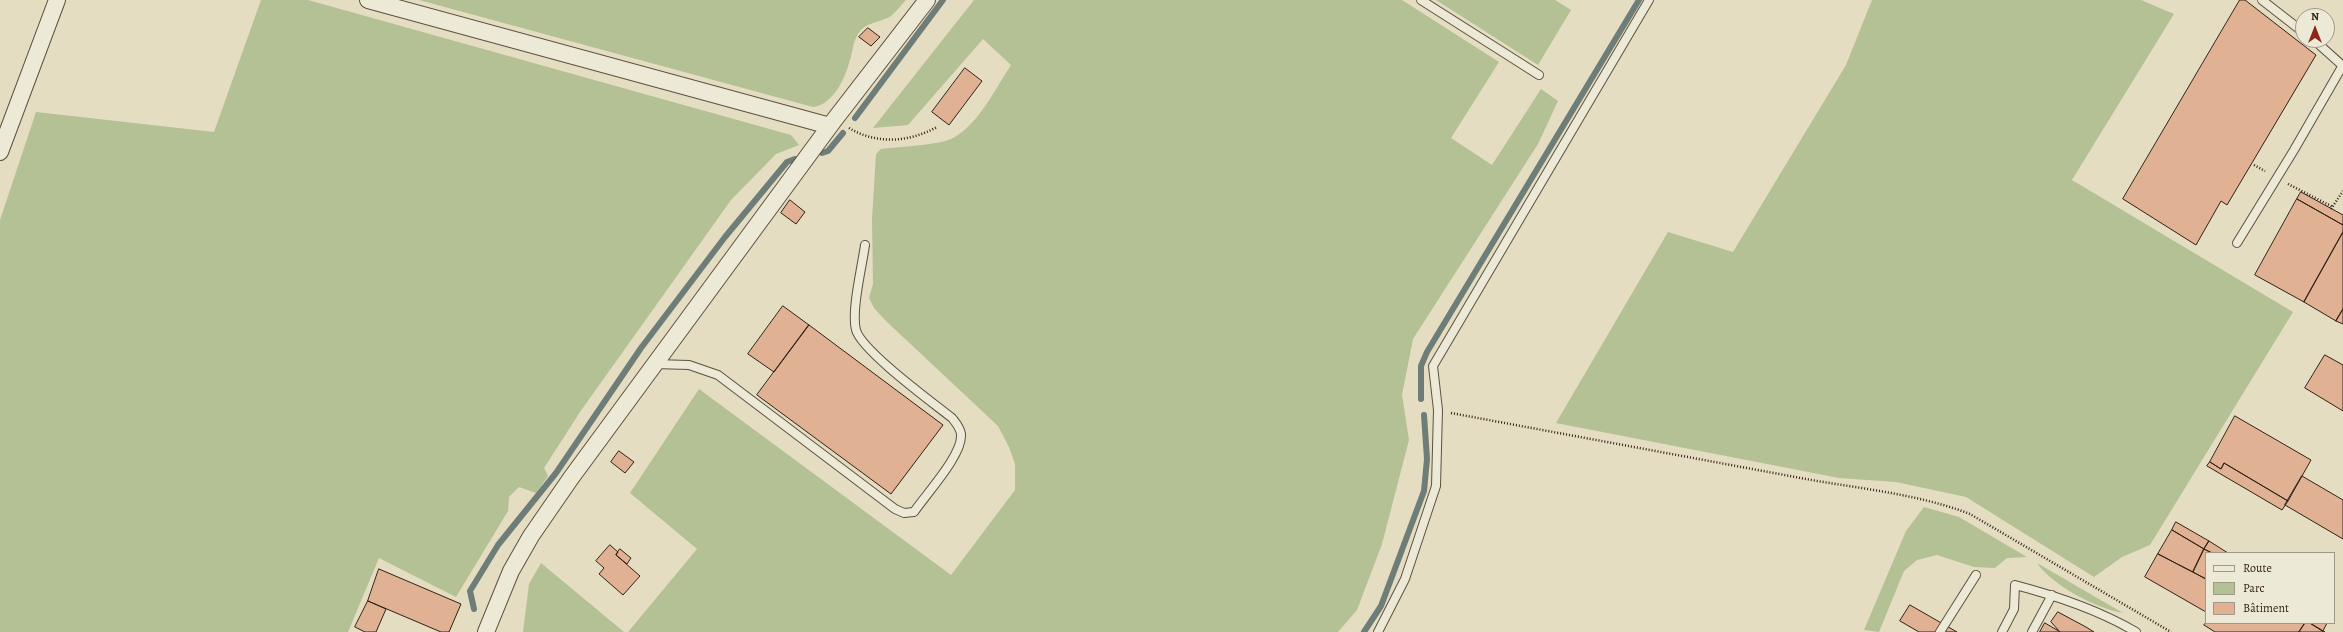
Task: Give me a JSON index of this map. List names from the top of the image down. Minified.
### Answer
{"legend":["Route","Parc","Bâtiment"],"north":"top"}
